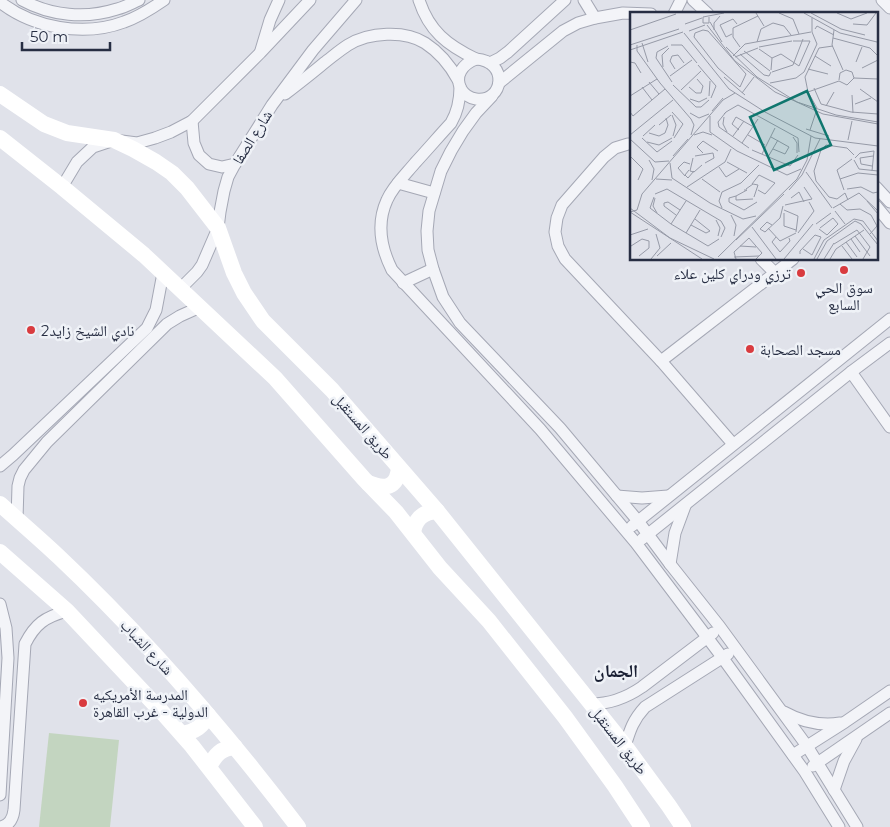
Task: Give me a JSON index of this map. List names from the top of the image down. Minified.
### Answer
{"streets":{"main road":["طريق المستقبل","شارع الشباب"],"street":["شارع الصفا"]},"crossings":[["شارع الصفا","طريق المستقبل"]],"districts":["الجمان"],"places":["سوق الحي السابع","ترزي ودراي كلين علاء","نادي الشيخ زايد2","مسجد الصحابة","المدرسة الأمريكيه الدولية - غرب القاهرة"],"scale_bar":"50 m"}
